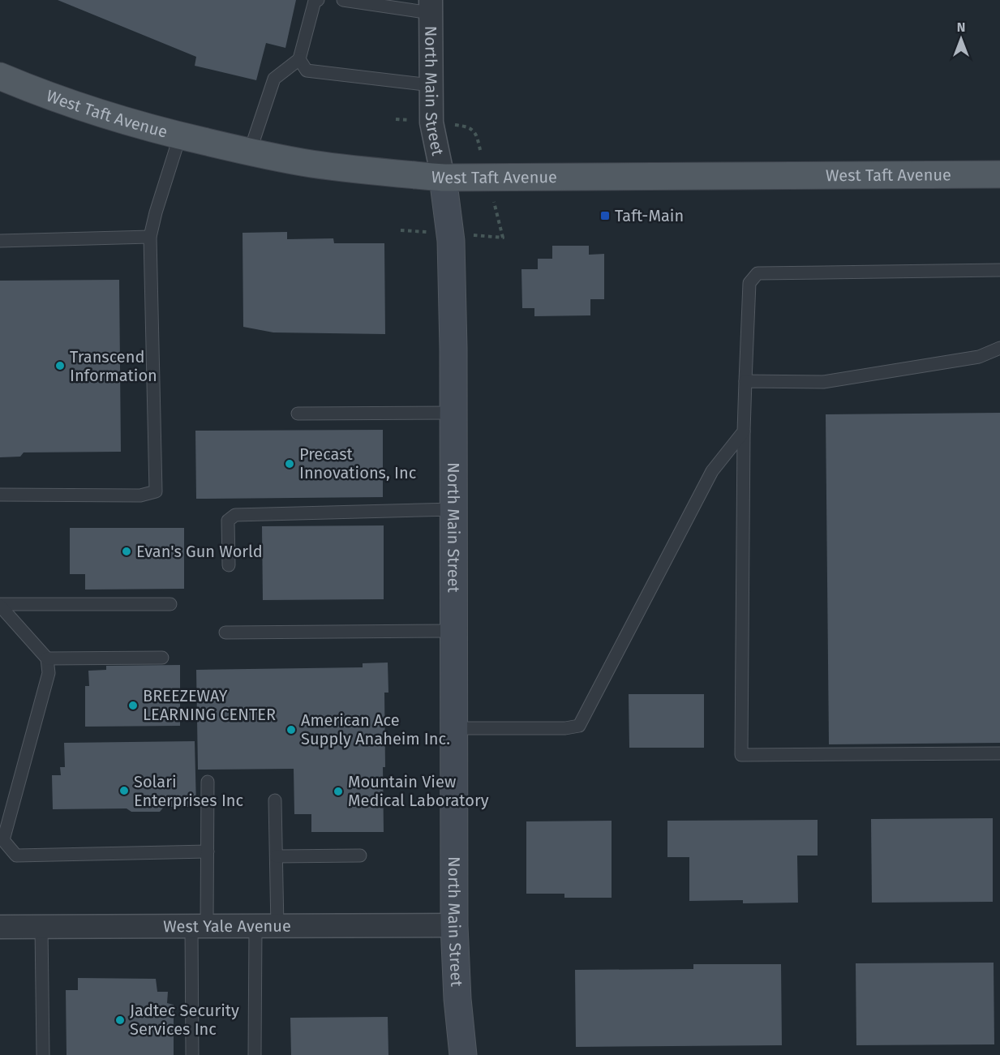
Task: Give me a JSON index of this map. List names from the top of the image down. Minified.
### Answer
{"streets":{"main road":["North Main Street","West Taft Avenue"],"street":["West Yale Avenue"]},"crossings":[["North Main Street","West Taft Avenue"],["North Main Street","West Yale Avenue"]],"places":{"transit":["Taft-Main"],"other":["Transcend Information","Precast Innovations, Inc","Evan's Gun World","BREEZEWAY LEARNING CENTER","American Ace Supply Anaheim Inc.","Solari Enterprises Inc","Mountain View Medical Laboratory","Jadtec Security Services Inc"]},"north":"top"}
